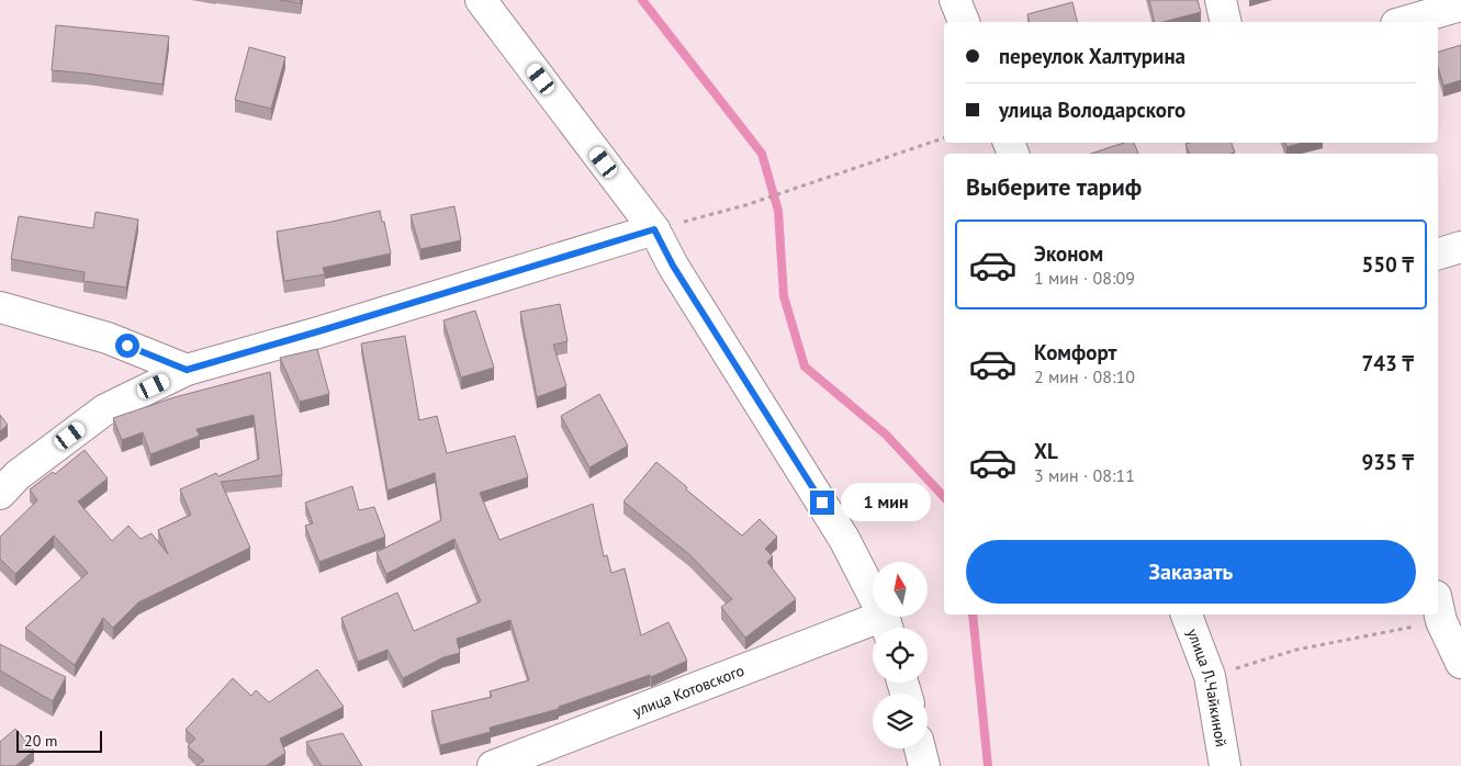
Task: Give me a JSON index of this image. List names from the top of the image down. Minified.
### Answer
{"streets":{"street":["улица Л.Чайкиной","улица Котовского"]},"scale_bar":"20 m","north":"top","page":{"banner":["переулок Халтурина","улица Володарского"],"heading":"Выберите тариф","list":[{"name":"Эконом","note":"1 мин · 08:09","value":"550 ₸"},{"name":"Комфорт","note":"2 мин · 08:10","value":"743 ₸"},{"name":"XL","note":"3 мин · 08:11","value":"935 ₸"}],"bubble":"1 мин","buttons":"Заказать","scale":"20 m"}}
